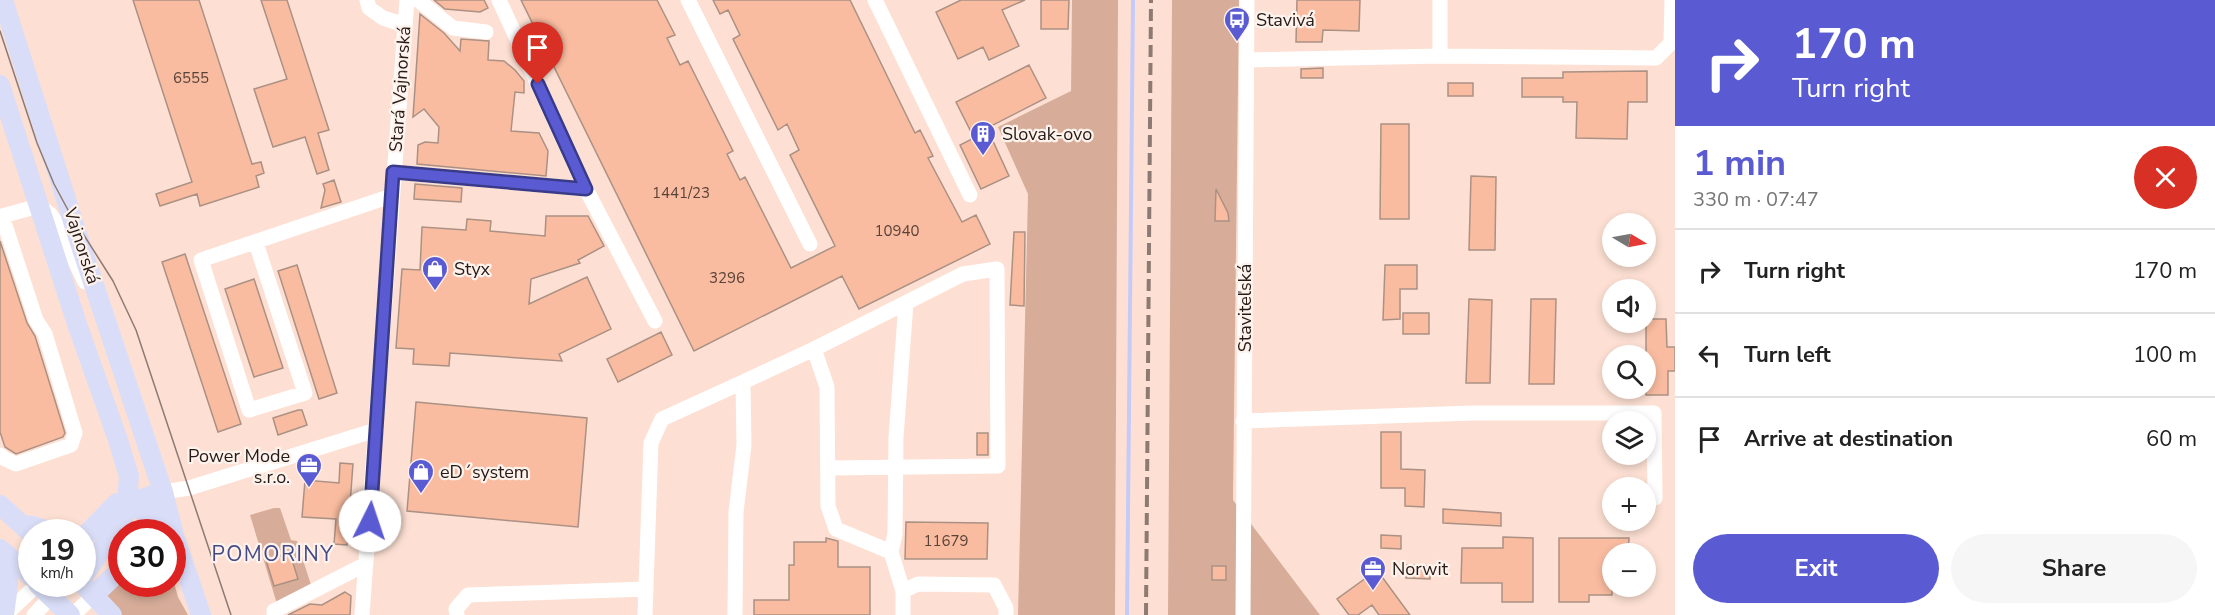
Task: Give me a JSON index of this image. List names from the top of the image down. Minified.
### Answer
{"streets":{"main road":["Vajnorská"],"street":["Stará Vajnorská","Staviteľská"]},"districts":["POMORINY"],"places":{"bus stop":["Stavivá"],"building":["Slovak-ovo"],"shop":["Styx","eD´system"],"office":["Power Mode s.r.o.","Norwit"]},"house_numbers":["6555","1441/23","10940","3296","11679"],"north":"right","page":{"turn":["170 m","Turn right"],"heading":["1 min","330 m · 07:47"],"map_buttons":["+","−"],"list":[{"name":"Turn right","value":"170 m"},{"name":"Turn left","value":"100 m"},{"name":"Arrive at destination","value":"60 m"}],"speed":"19 km/h","limit":"30","buttons":["Exit","Share"]}}
